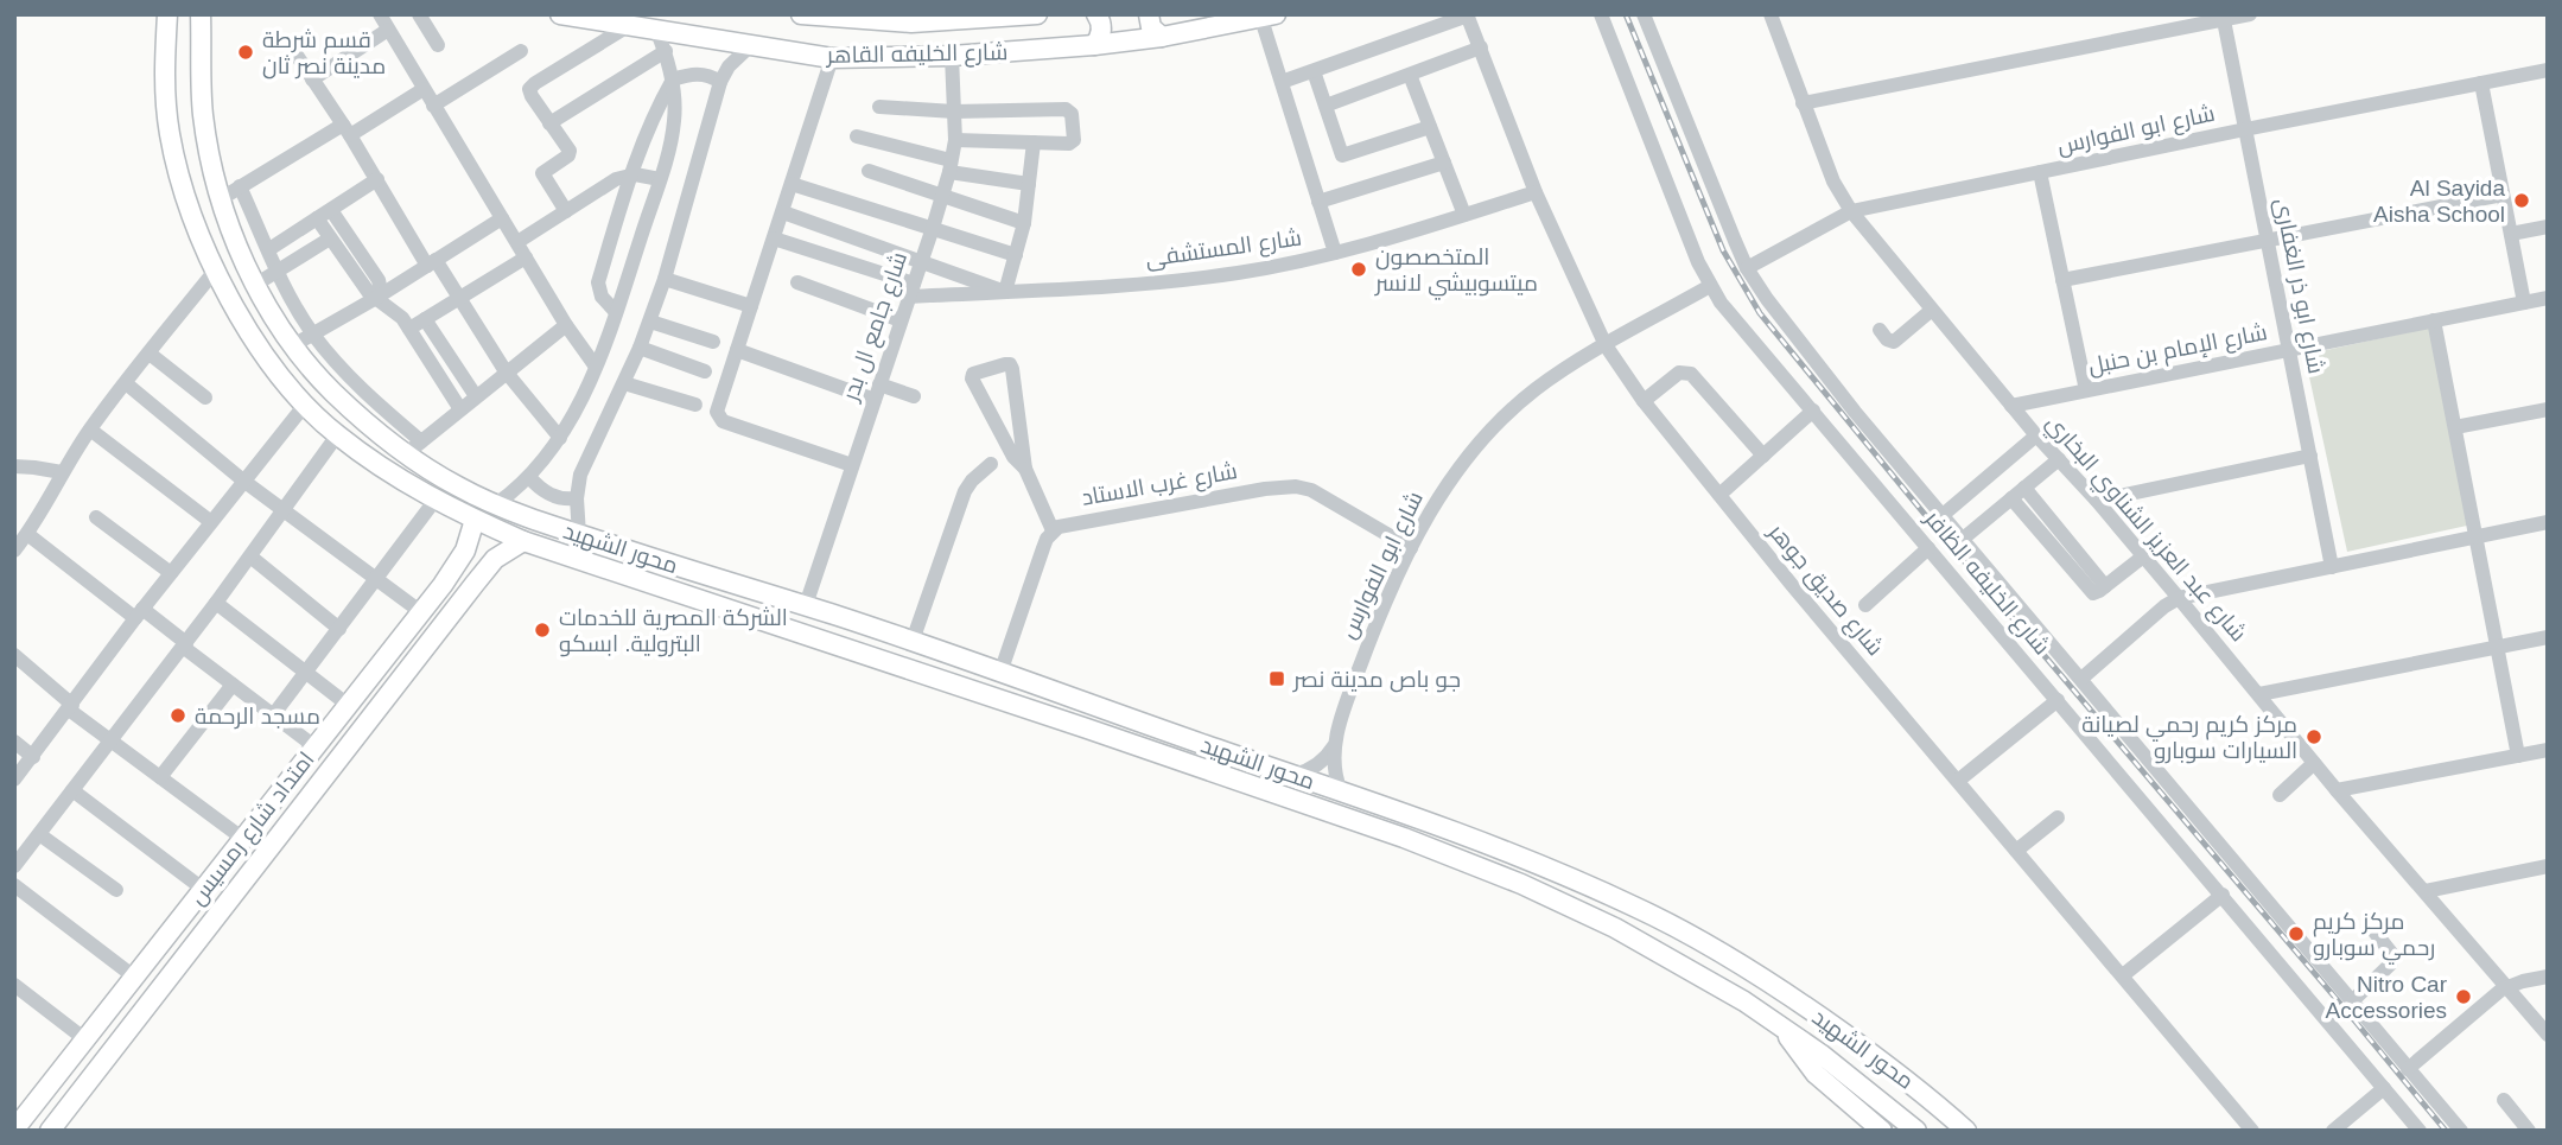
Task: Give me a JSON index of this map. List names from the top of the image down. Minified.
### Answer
{"streets":{"main road":["شارع الخليفه القاهر","محور الشهيد","امتداد شارع رمسيس"],"street":["شارع ابو الفوارس","شارع المستشفى","شارع ابو ذر الغفارى","شارع جامع ال بدر","شارع الإمام بن حنبل","شارع غرب الاستاد","شارع عبد العزيز الشناوي البخاري","شارع الخليفه الظافر","شارع صديق جوهر"]},"crossings":[["شارع الخليفه القاهر","شارع جامع ال بدر"],["شارع ابو الفوارس","شارع ابو ذر الغفارى"],["شارع ابو الفوارس","شارع غرب الاستاد"],["شارع ابو الفوارس","شارع عبد العزيز الشناوي البخاري"],["شارع ابو الفوارس","محور الشهيد"],["شارع ابو الفوارس","شارع الخليفه الظافر"],["شارع ابو الفوارس","شارع صديق جوهر"],["شارع المستشفى","شارع جامع ال بدر"],["شارع المستشفى","شارع صديق جوهر"],["شارع ابو ذر الغفارى","شارع الإمام بن حنبل"],["شارع جامع ال بدر","محور الشهيد"],["شارع الإمام بن حنبل","شارع عبد العزيز الشناوي البخاري"],["محور الشهيد","امتداد شارع رمسيس"]],"places":{"other":["قسم شرطة مدينة نصر ثان","Al Sayida Aisha School","المتخصصون ميتسوبيشي لانسر","الشركة المصرية للخدمات البترولية. ابسكو","مسجد الرحمة","مركز كريم رحمي لصيانة السيارات سوبارو","مركز كريم رحمي سوبارو","Nitro Car Accessories"],"transit":["جو باص مدينة نصر"]}}
